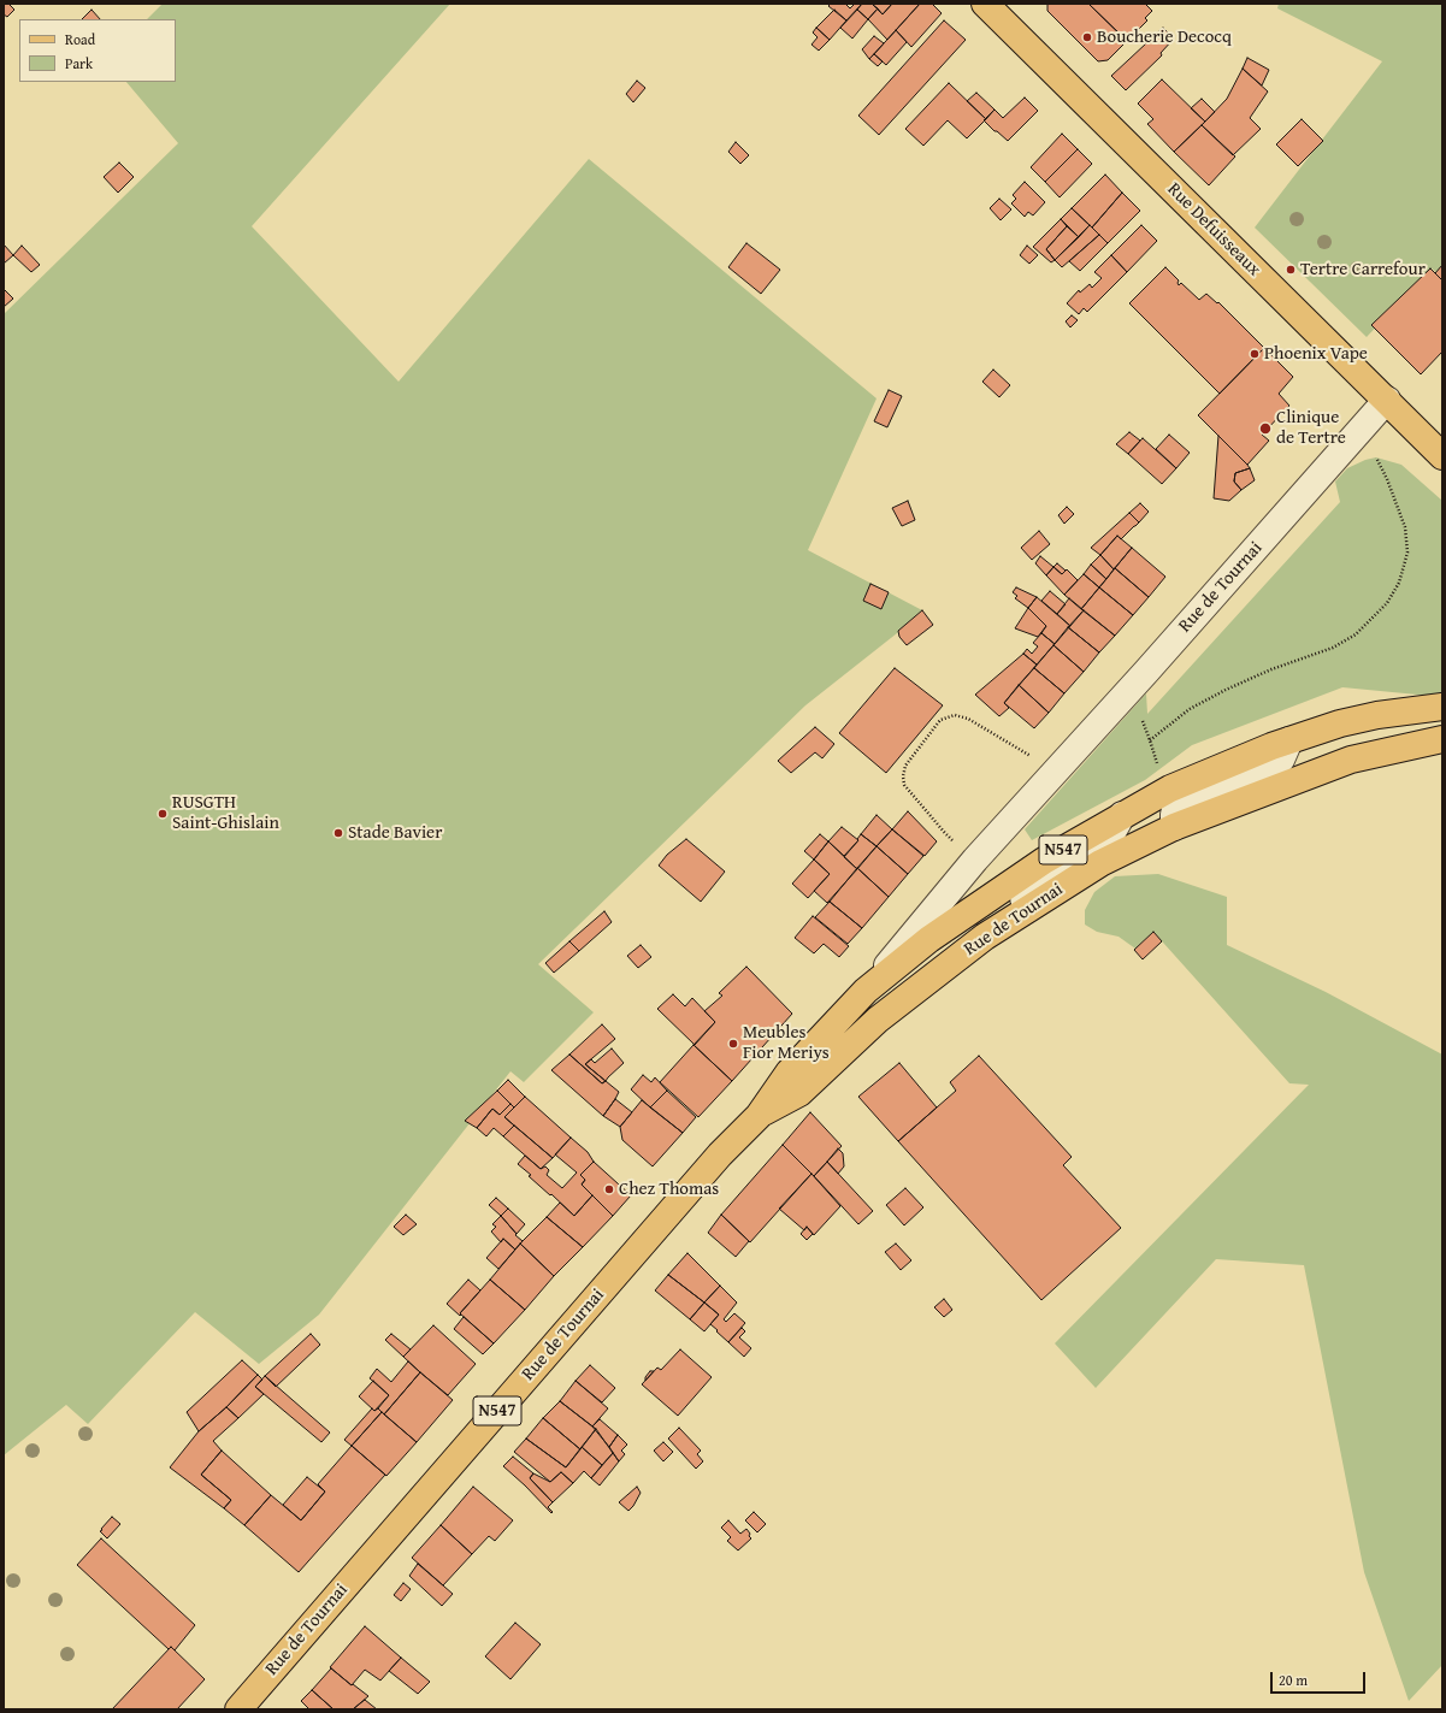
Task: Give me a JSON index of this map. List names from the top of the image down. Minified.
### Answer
{"streets":{"main road":["Rue Defuisseaux","Rue de Tournai","N547"]},"crossings":[["Rue Defuisseaux","Rue de Tournai"]],"places":["Boucherie Decocq","Tertre Carrefour","Phoenix Vape","Clinique de Tertre","RUSGTH Saint-Ghislain","Stade Bavier","Meubles Fior Meriys","Chez Thomas"],"legend":["Road","Park"],"scale_bar":"20 m"}
